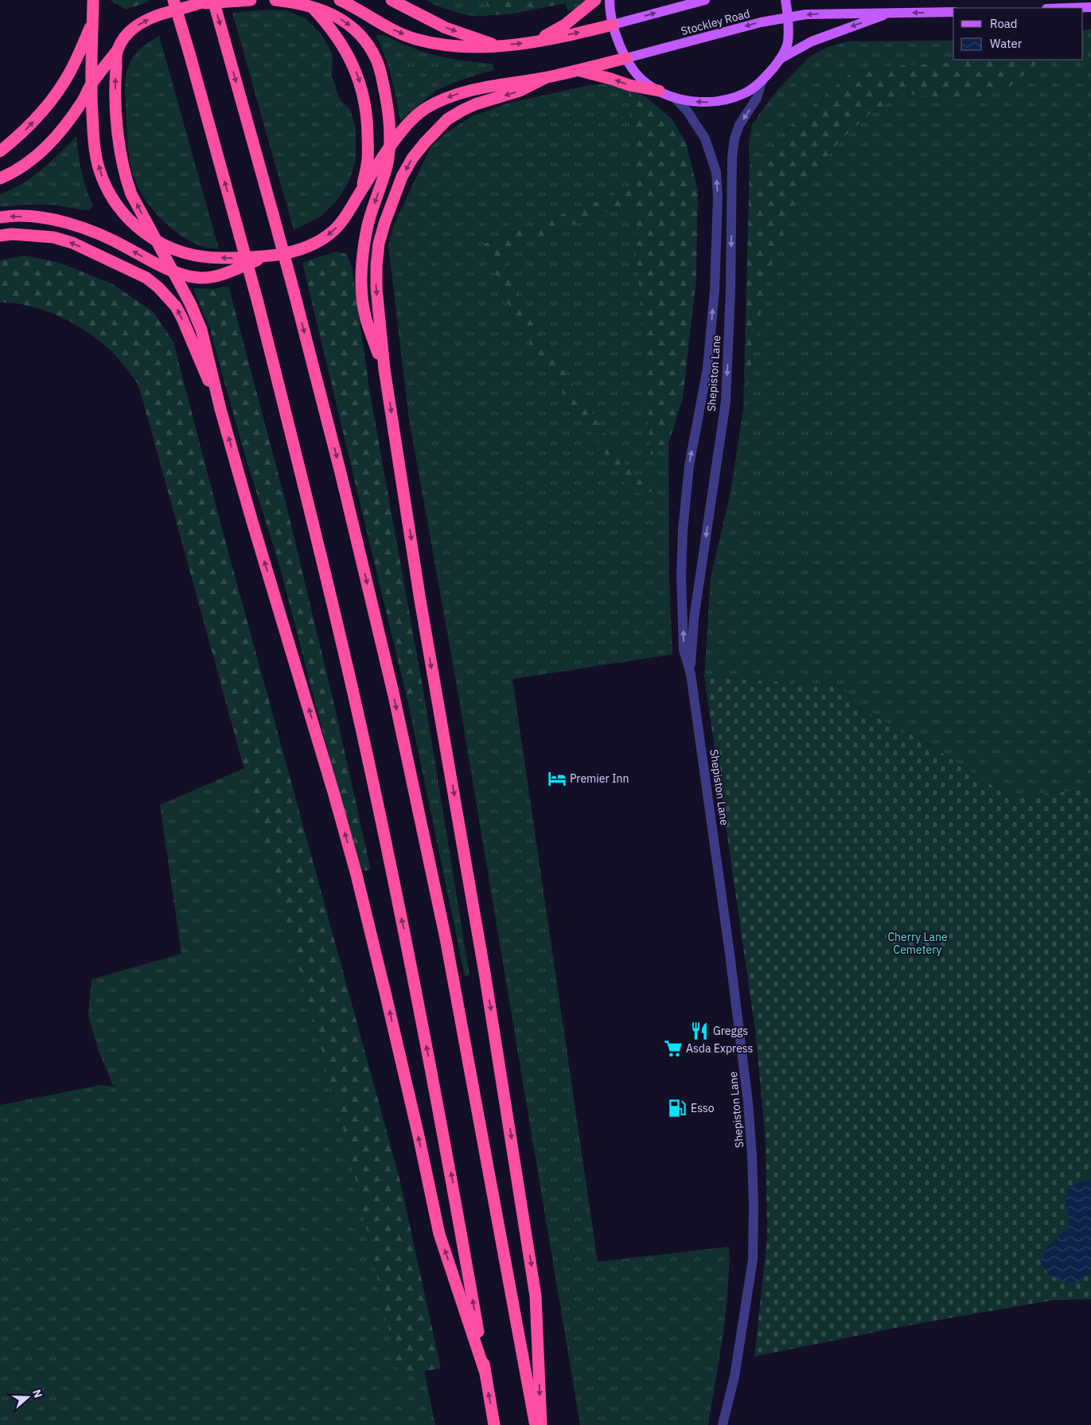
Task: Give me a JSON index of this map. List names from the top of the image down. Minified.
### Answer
{"streets":{"main road":["Stockley Road"],"street":["Shepiston Lane"]},"parks":["Cherry Lane Cemetery"],"places":{"hotel":["Premier Inn"],"restaurant":["Greggs"],"supermarket":["Asda Express"],"fuel station":["Esso"]},"legend":["Road","Water"],"north":"right"}
